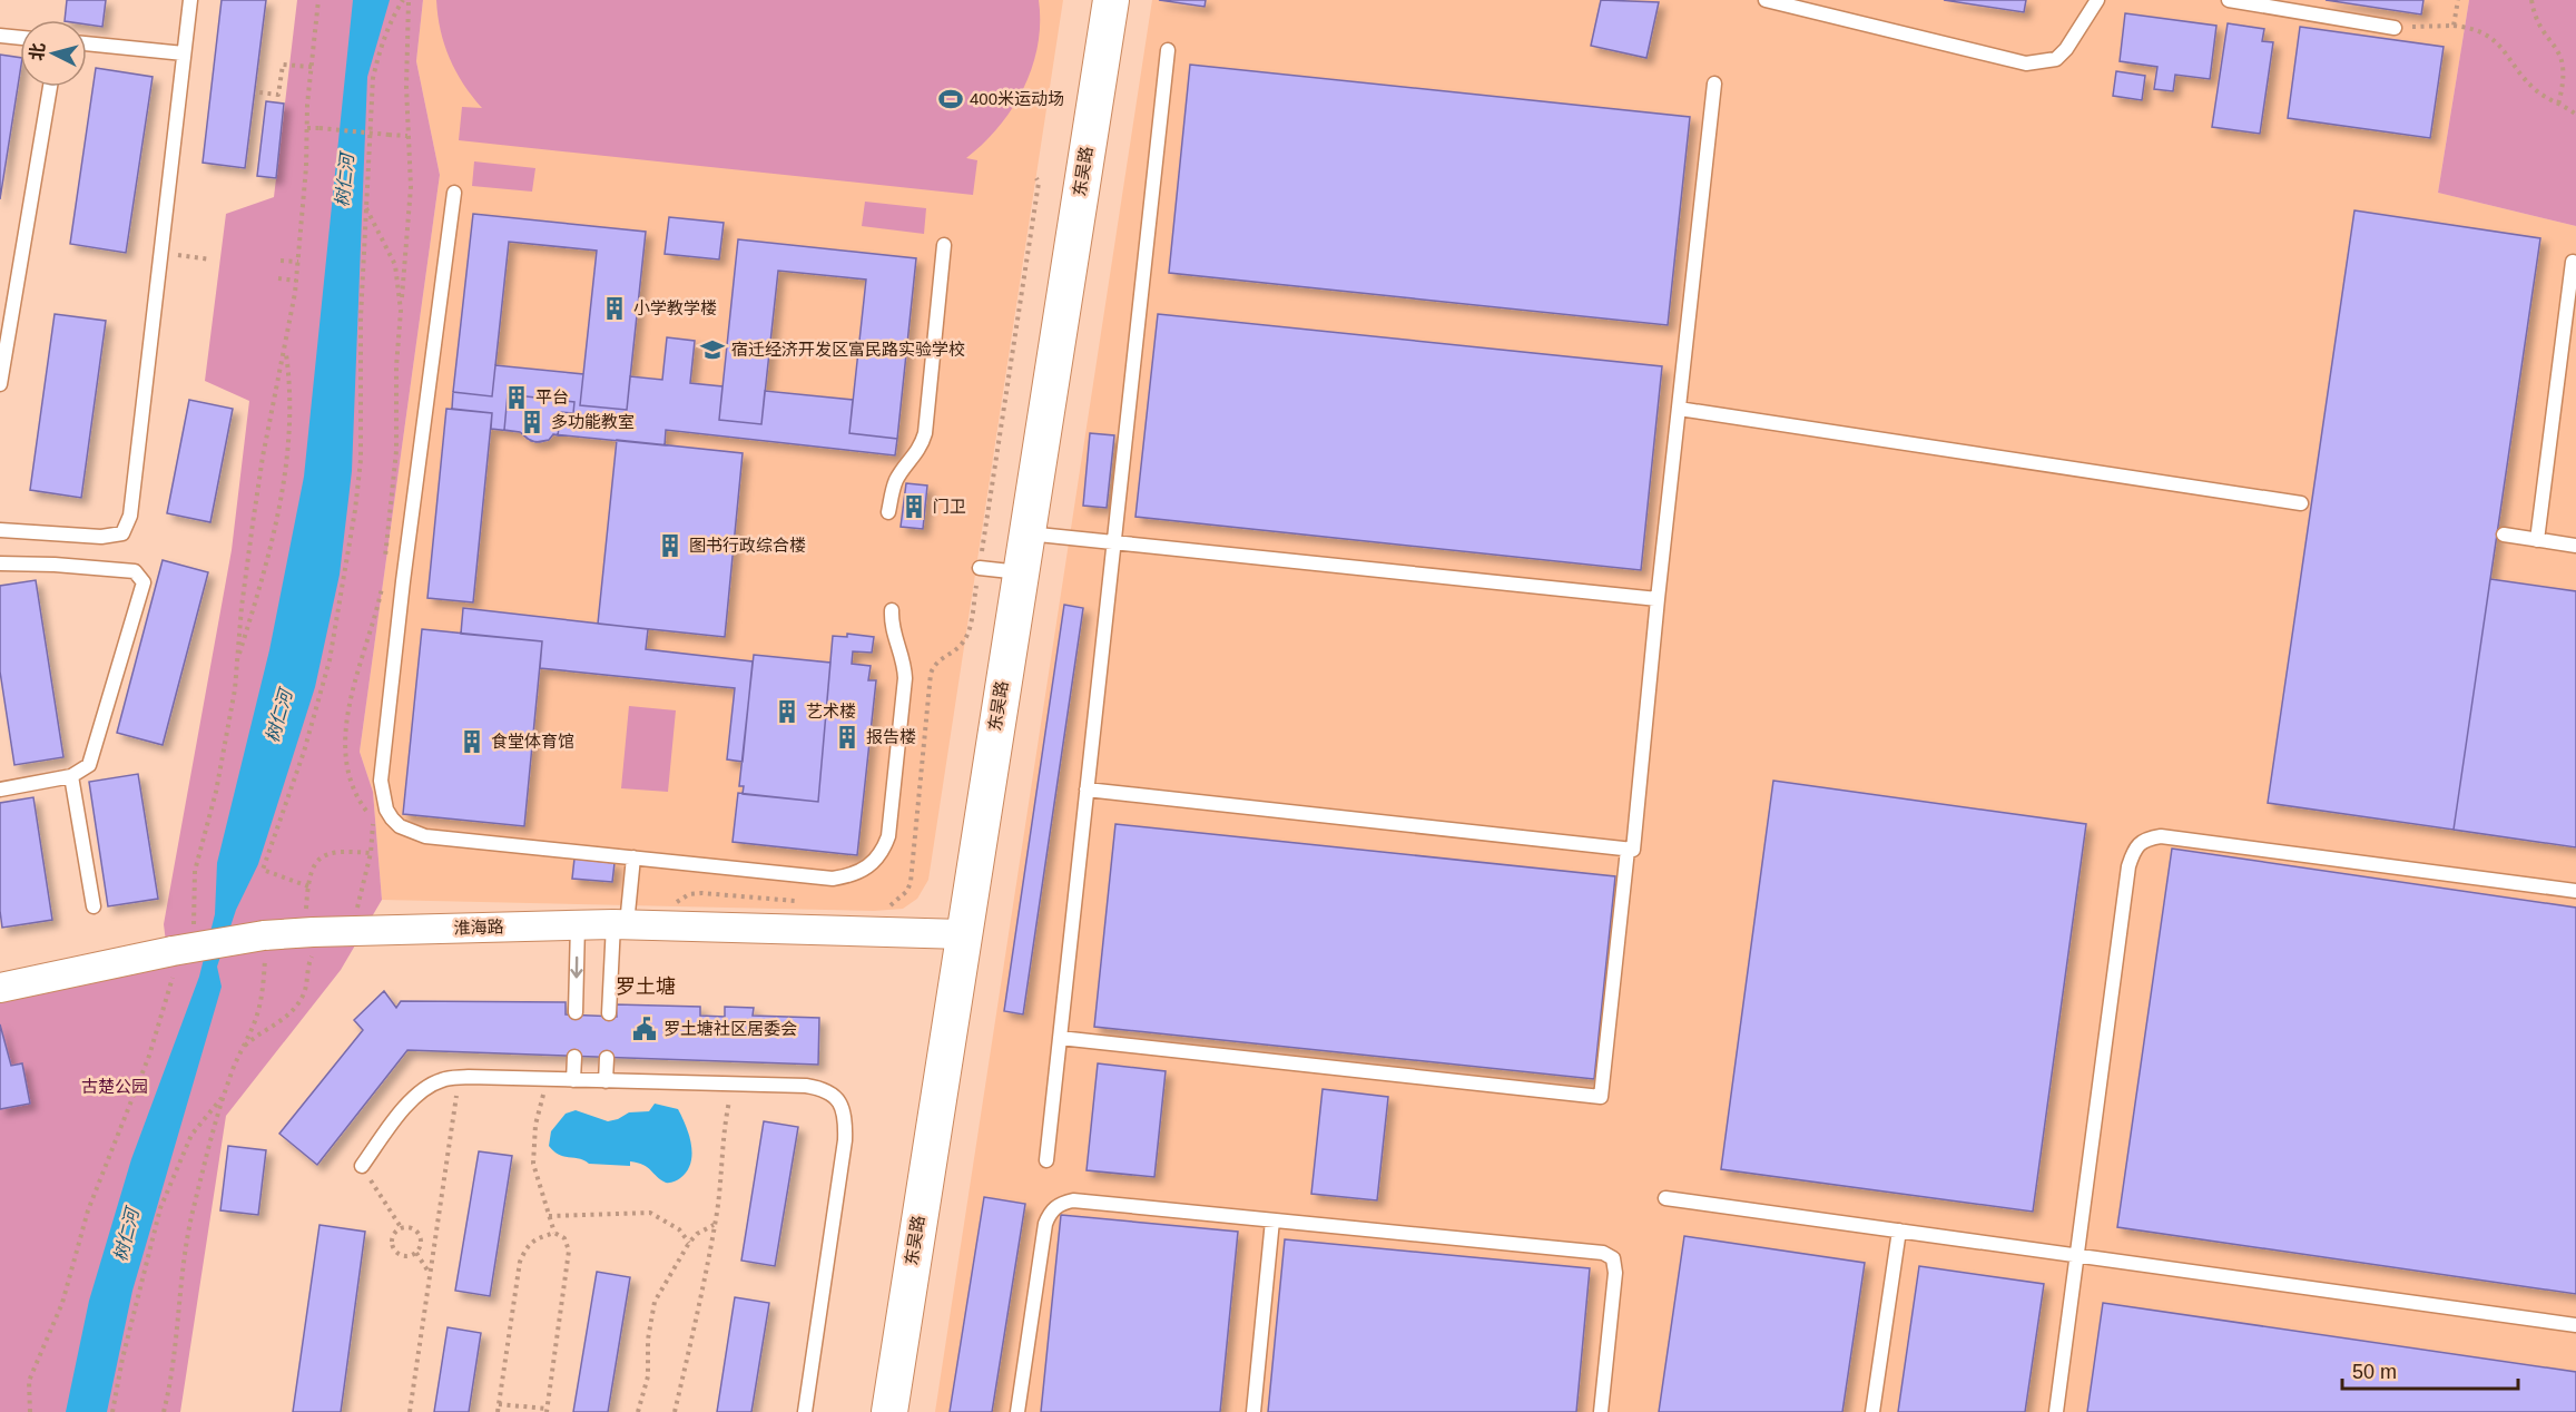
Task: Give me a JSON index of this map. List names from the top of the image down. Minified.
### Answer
{"streets":{"street":["东吴路","淮海路"]},"crossings":[["东吴路","淮海路"]],"districts":["罗土塘"],"water":["树仁河"],"parks":["古楚公园"],"places":{"sports":["400米运动场"],"building":["小学教学楼","平台","多功能教室","门卫","图书行政综合楼","艺术楼","报告楼","食堂体育馆"],"school or university":["宿迁经济开发区富民路实验学校"],"public building":["罗土塘社区居委会"]},"scale_bar":"50 m","north":"left"}
